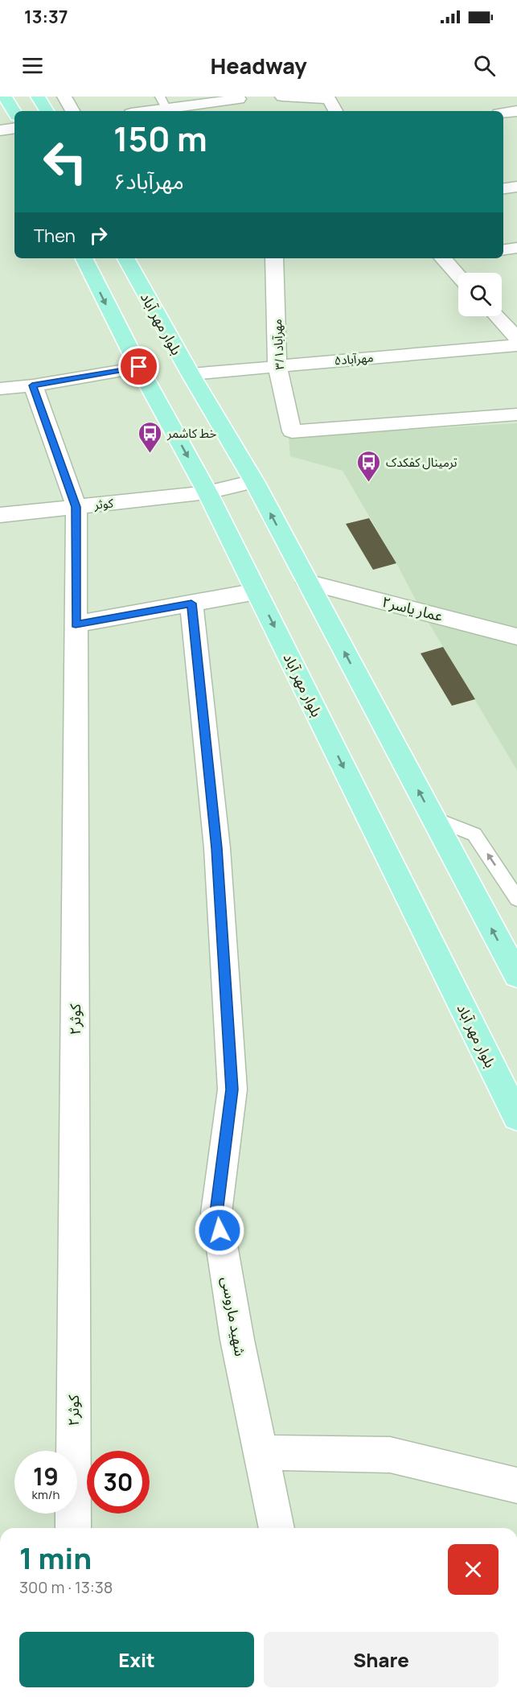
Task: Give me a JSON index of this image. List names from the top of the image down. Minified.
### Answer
{"streets":{"main road":["بلوار مهر آباد"],"street":["مهرآباد۳/۱","مهرآباد۵","کوثر","عمار یاسر۲","کوثر۲","شهید ماروسی"]},"crossings":[["بلوار مهر آباد","مهرآباد۵"],["بلوار مهر آباد","کوثر"],["بلوار مهر آباد","عمار یاسر۲"],["مهرآباد۳/۱","مهرآباد۵"],["کوثر","کوثر۲"]],"places":{"bus stop":["خط کاشمر","ترمینال کفکدک"]},"page":{"status":"13:37","header":"Headway","turn":["150 m","مهرآباد۶"],"then":"Then","speed":"19 km/h","limit":"30","heading":["1 min","300 m · 13:38"],"buttons":["Exit","Share"]}}
